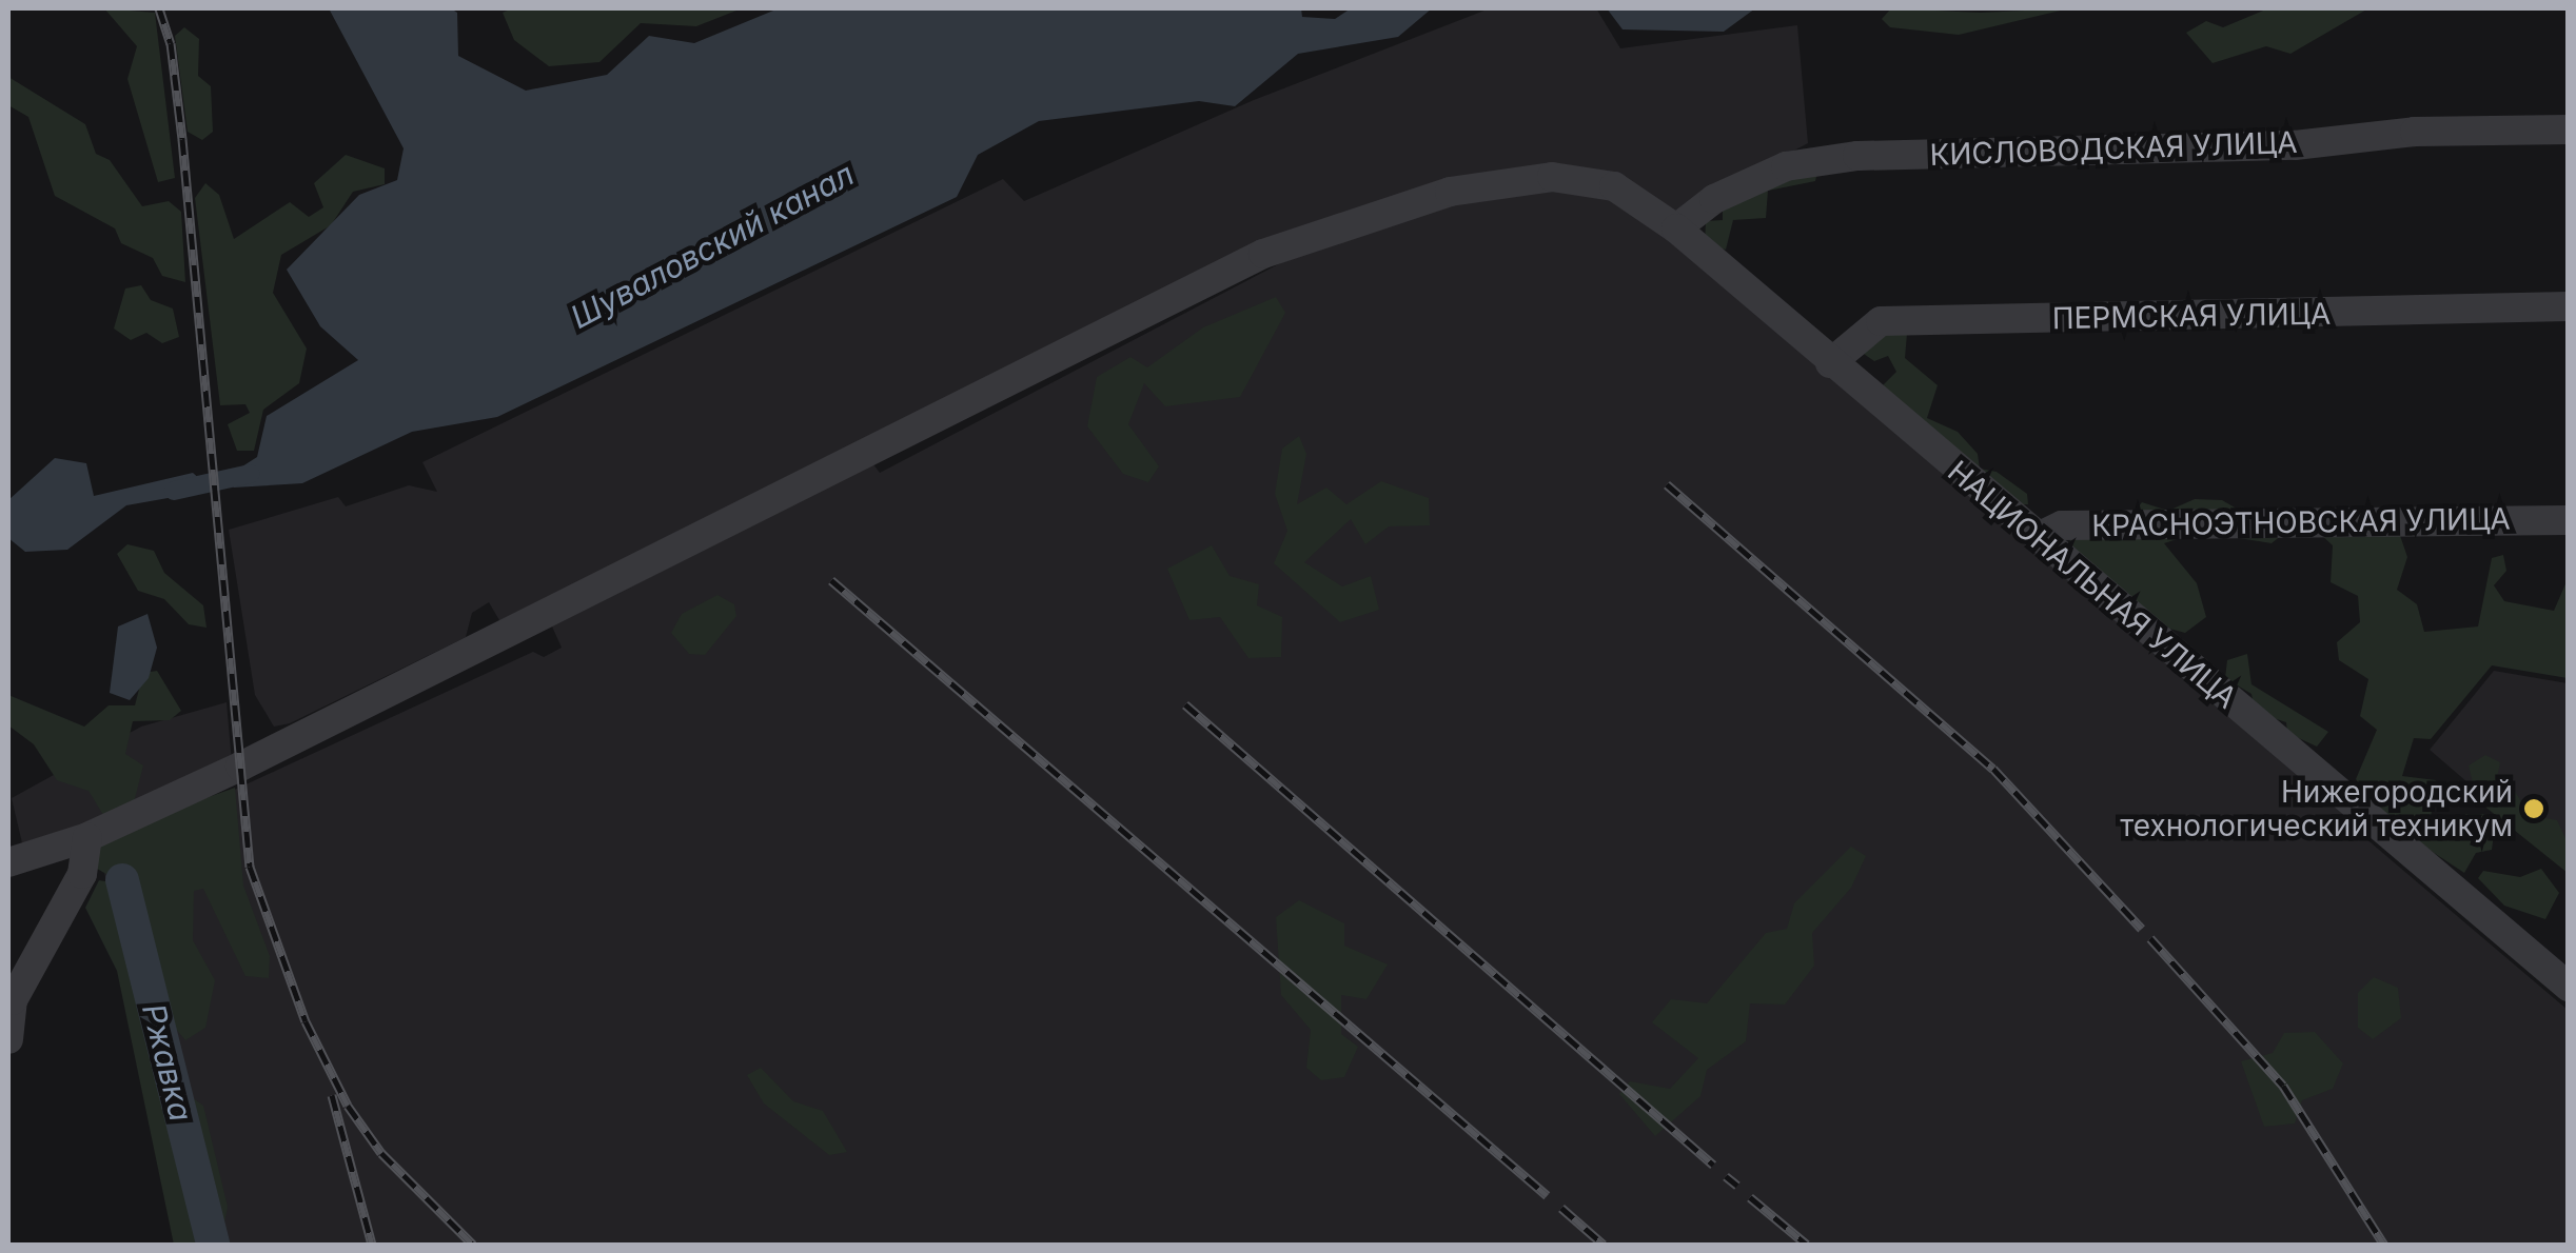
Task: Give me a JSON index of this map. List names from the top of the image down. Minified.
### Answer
{"streets":{"street":["КИСЛОВОДСКАЯ УЛИЦА","ПЕРМСКАЯ УЛИЦА","КРАСНОЭТНОВСКАЯ УЛИЦА","НАЦИОНАЛЬНАЯ УЛИЦА"]},"crossings":[["КИСЛОВОДСКАЯ УЛИЦА","НАЦИОНАЛЬНАЯ УЛИЦА"],["ПЕРМСКАЯ УЛИЦА","НАЦИОНАЛЬНАЯ УЛИЦА"],["КРАСНОЭТНОВСКАЯ УЛИЦА","НАЦИОНАЛЬНАЯ УЛИЦА"]],"water":["Шуваловский канал","Ржавка"],"places":["Нижегородский технологический техникум"]}
